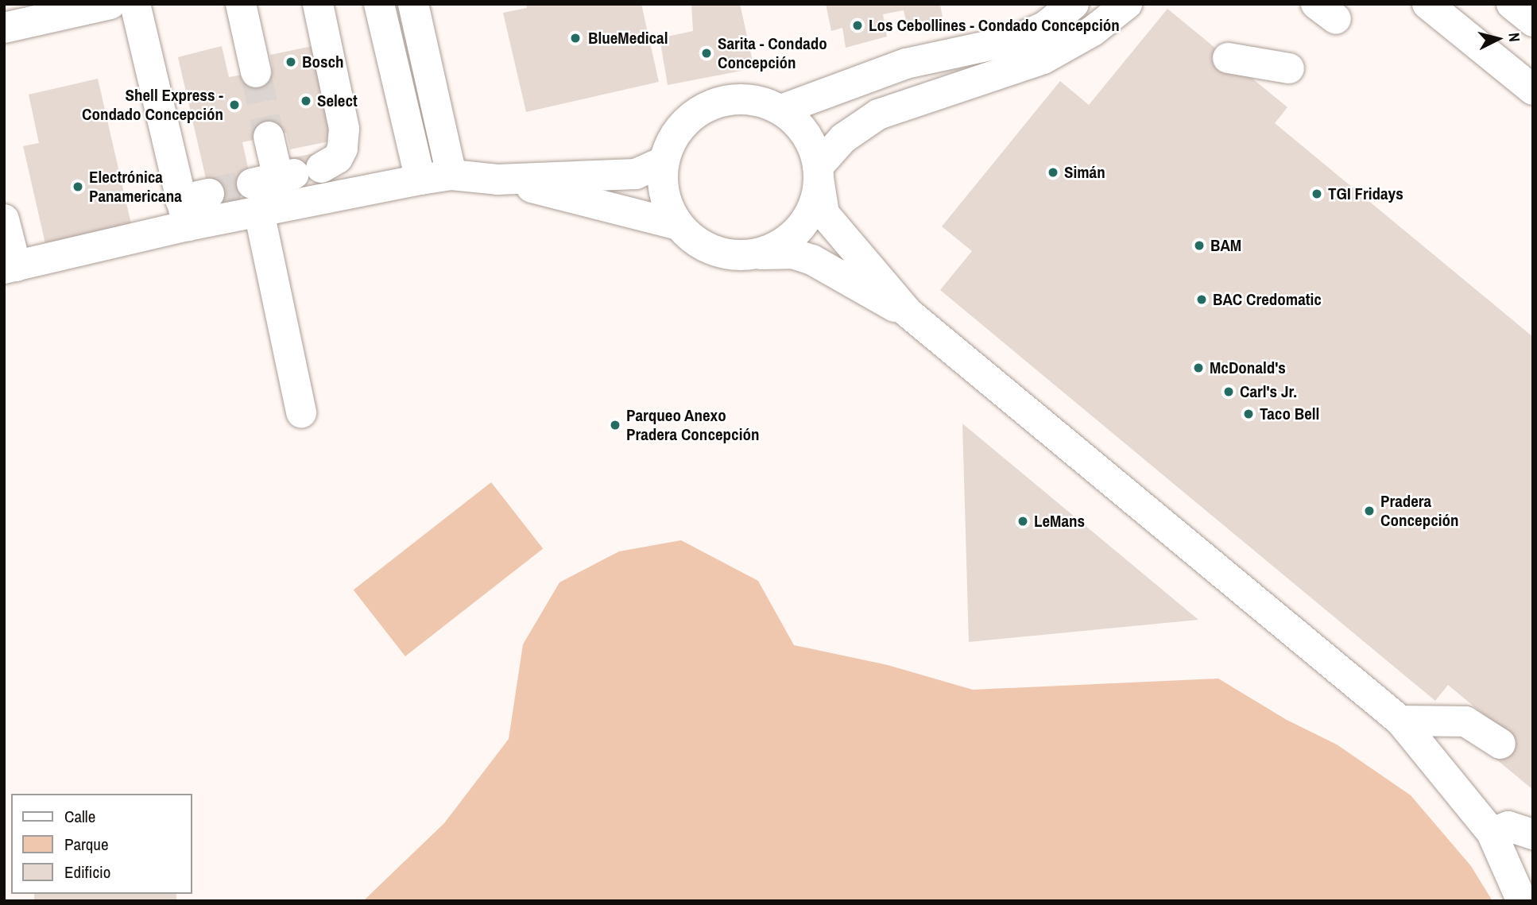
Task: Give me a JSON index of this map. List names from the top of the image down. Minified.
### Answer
{"places":["Los Cebollines - Condado Concepción","BlueMedical","Sarita - Condado Concepción","Bosch","Select","Shell Express - Condado Concepción","Simán","Electrónica Panamericana","TGI Fridays","BAM","BAC Credomatic","McDonald's","Carl's Jr.","Taco Bell","Parqueo Anexo Pradera Concepción","Pradera Concepción","LeMans"],"legend":["Calle","Parque","Edificio"],"north":"right"}
